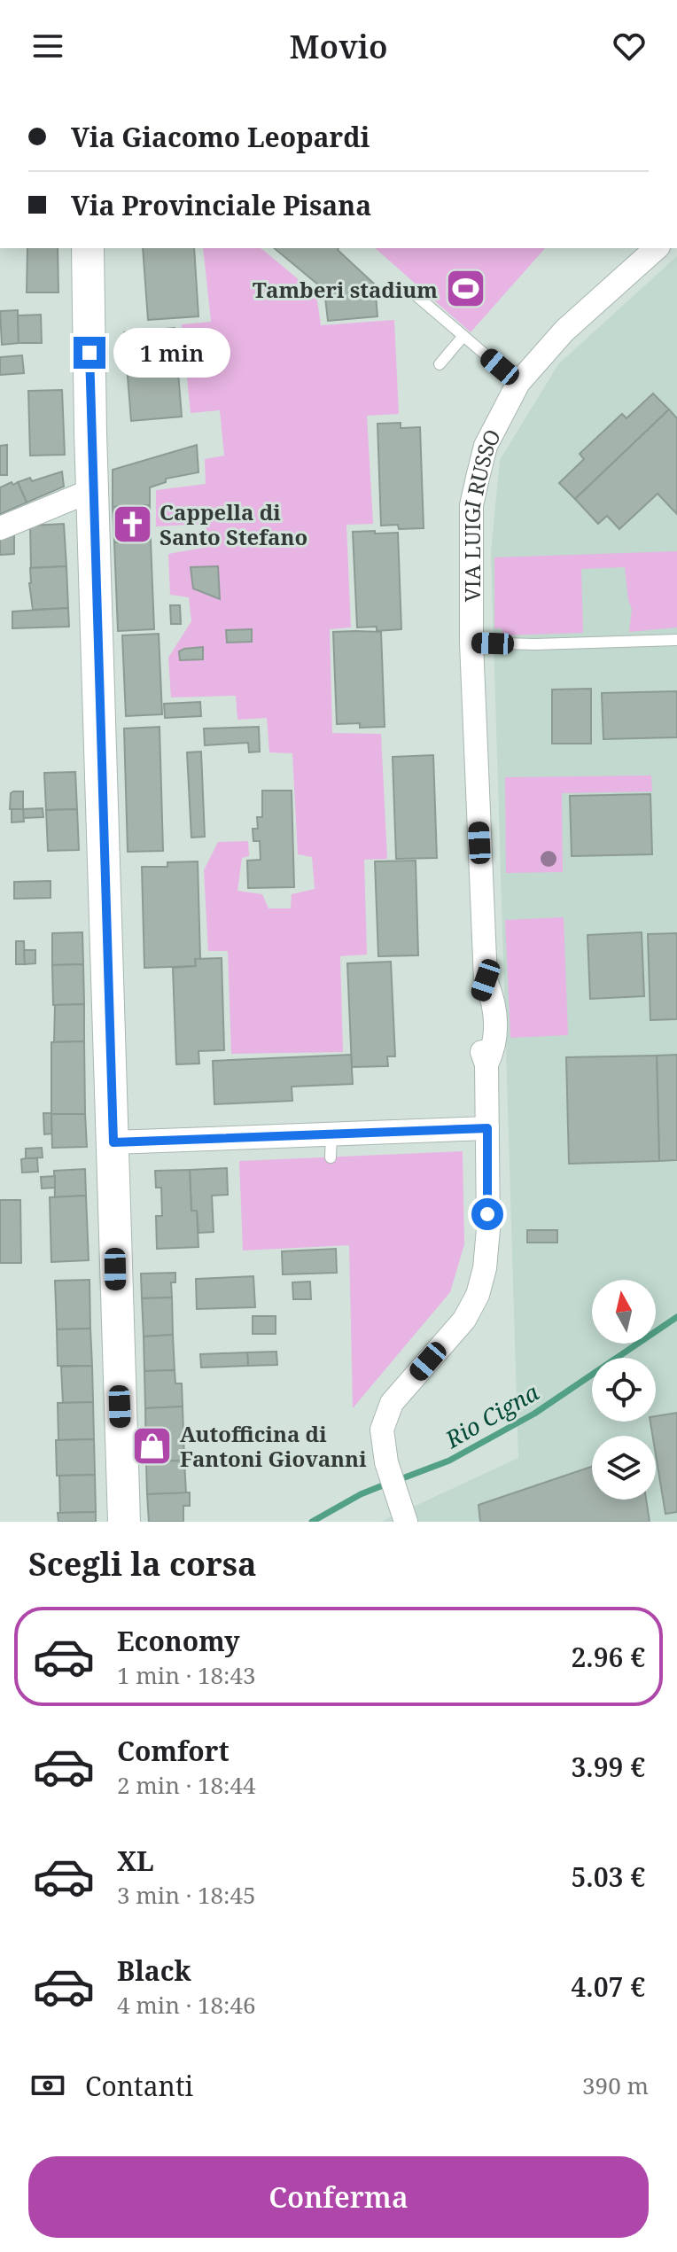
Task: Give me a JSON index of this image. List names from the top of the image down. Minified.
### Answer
{"streets":{"street":["VIA LUIGI RUSSO"]},"water":["Rio Cigna"],"places":{"sports":["Tamberi stadium"],"church":["Cappella di Santo Stefano"],"shop":["Autofficina di Fantoni Giovanni"]},"north":"top","page":{"header":"Movio","banner":["Via Giacomo Leopardi","Via Provinciale Pisana"],"bubble":"1 min","heading":"Scegli la corsa","list":[{"name":"Economy","note":"1 min · 18:43","value":"2.96 €"},{"name":"Comfort","note":"2 min · 18:44","value":"3.99 €"},{"name":"XL","note":"3 min · 18:45","value":"5.03 €"},{"name":"Black","note":"4 min · 18:46","value":"4.07 €"}],"pay":["Contanti","390 m"],"buttons":"Conferma"}}
